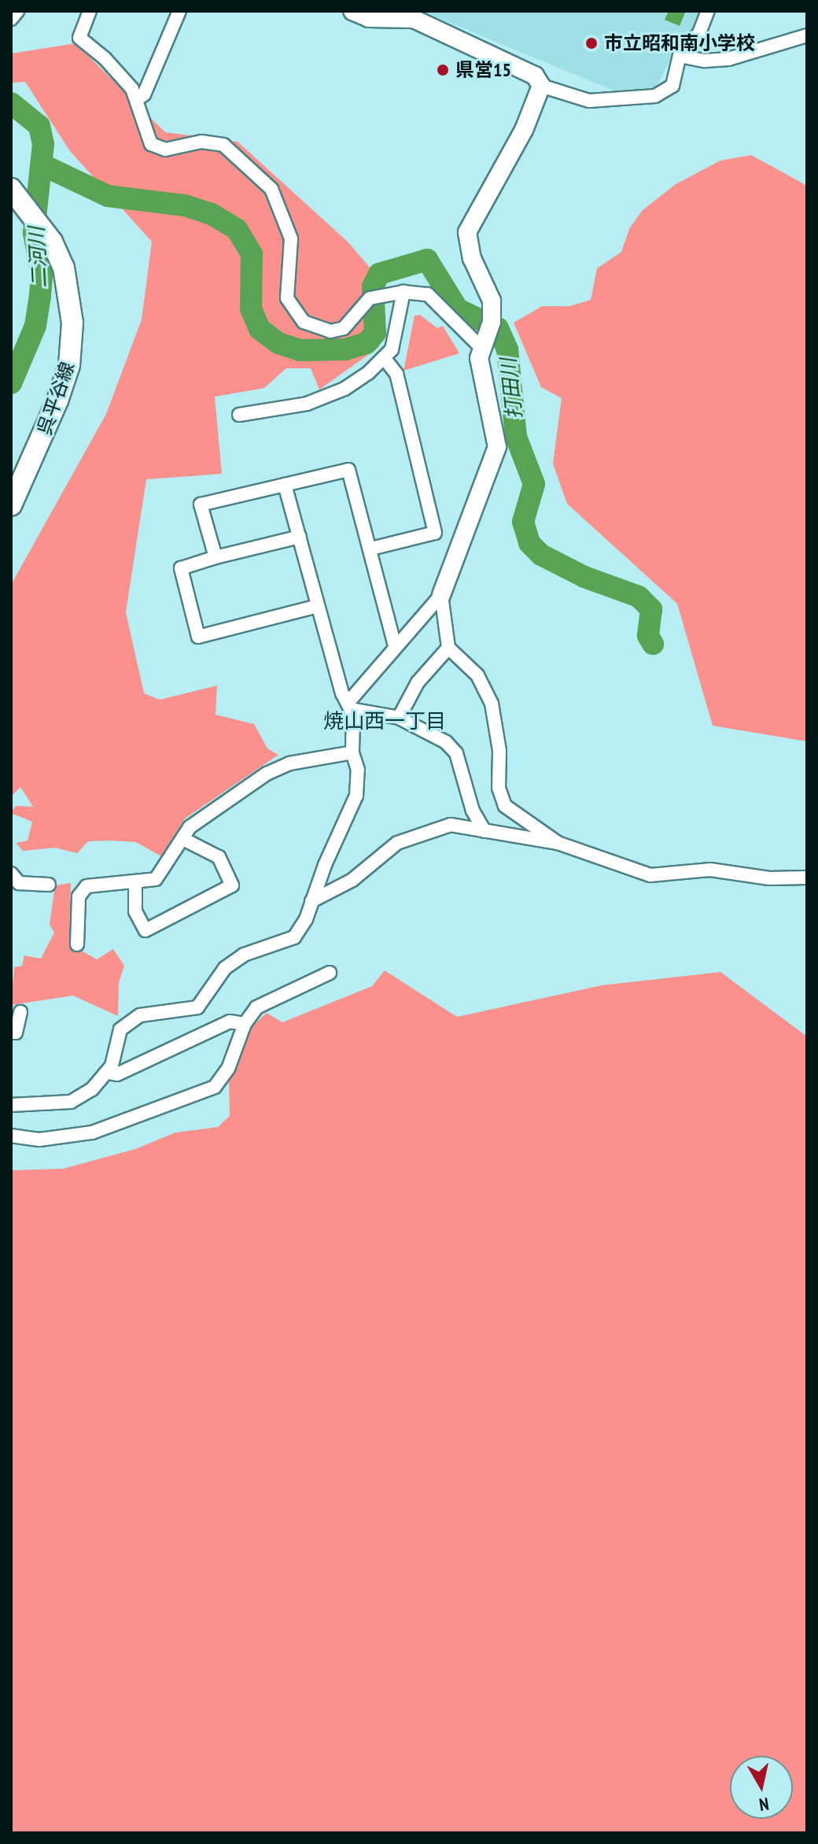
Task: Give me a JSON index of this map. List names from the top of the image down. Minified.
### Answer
{"streets":{"main road":["呉平谷線"]},"districts":["焼山西一丁目"],"water":["二河川","打田川"],"places":["市立昭和南小学校","県営15"],"north":"bottom"}
